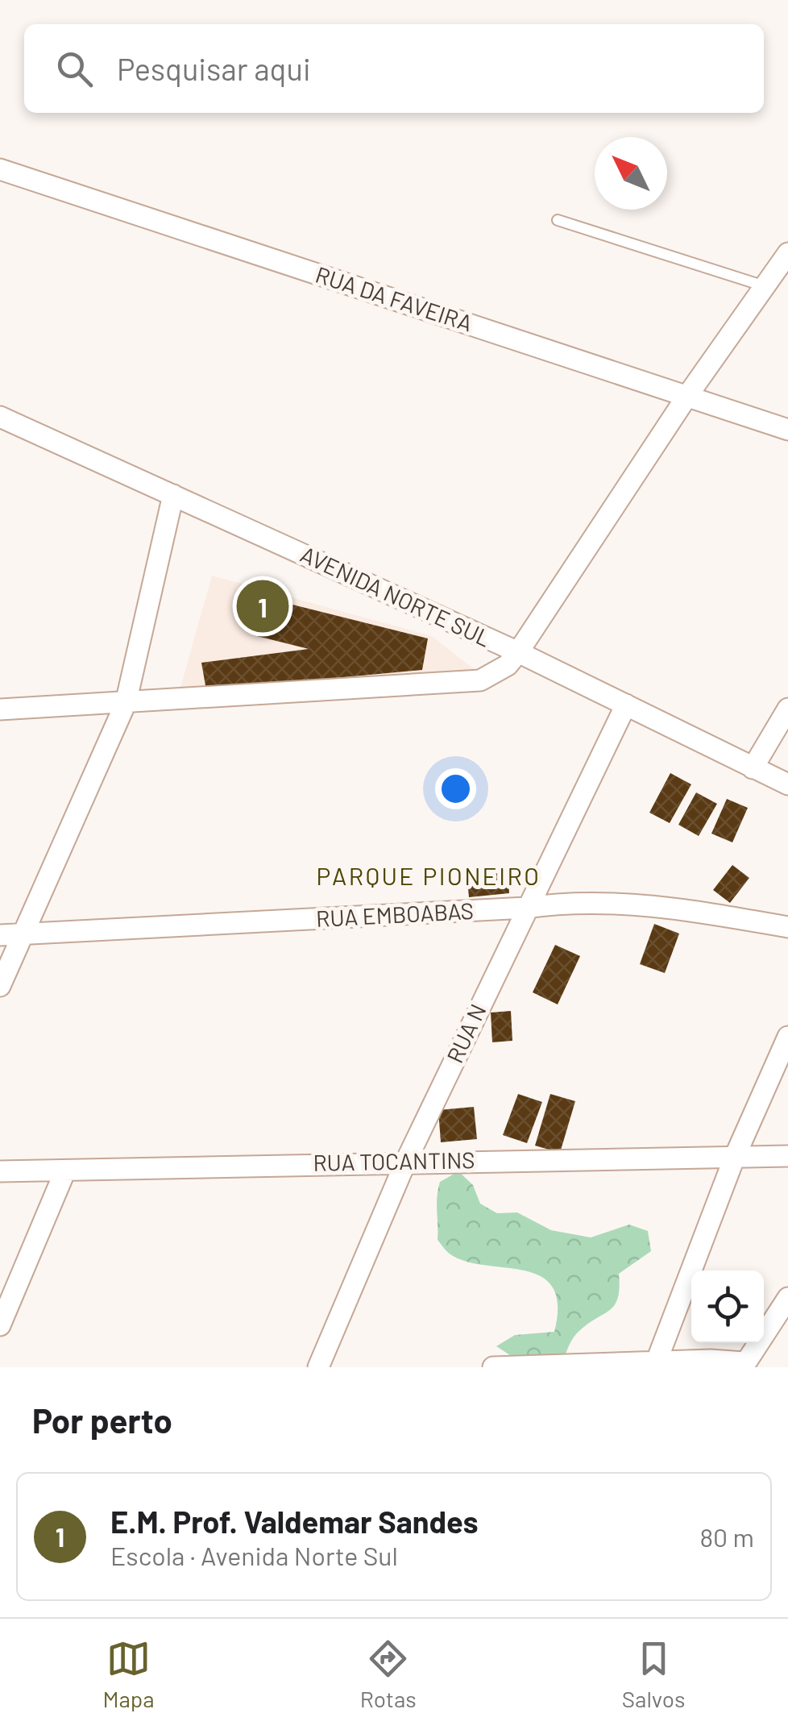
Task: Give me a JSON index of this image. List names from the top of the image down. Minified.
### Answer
{"streets":{"street":["RUA DA FAVEIRA","AVENIDA NORTE SUL","RUA EMBOABAS","RUA N","RUA TOCANTINS"]},"crossings":[["AVENIDA NORTE SUL","RUA N"],["RUA EMBOABAS","RUA N"],["RUA N","RUA TOCANTINS"]],"districts":["PARQUE PIONEIRO"],"north":"top left","page":{"search":"Pesquisar aqui","pins":"1","heading":"Por perto","list":[{"mark":"1","name":"E.M. Prof. Valdemar Sandes","note":"Escola · Avenida Norte Sul","value":"80 m"}],"nav":["Mapa","Rotas","Salvos"]}}
